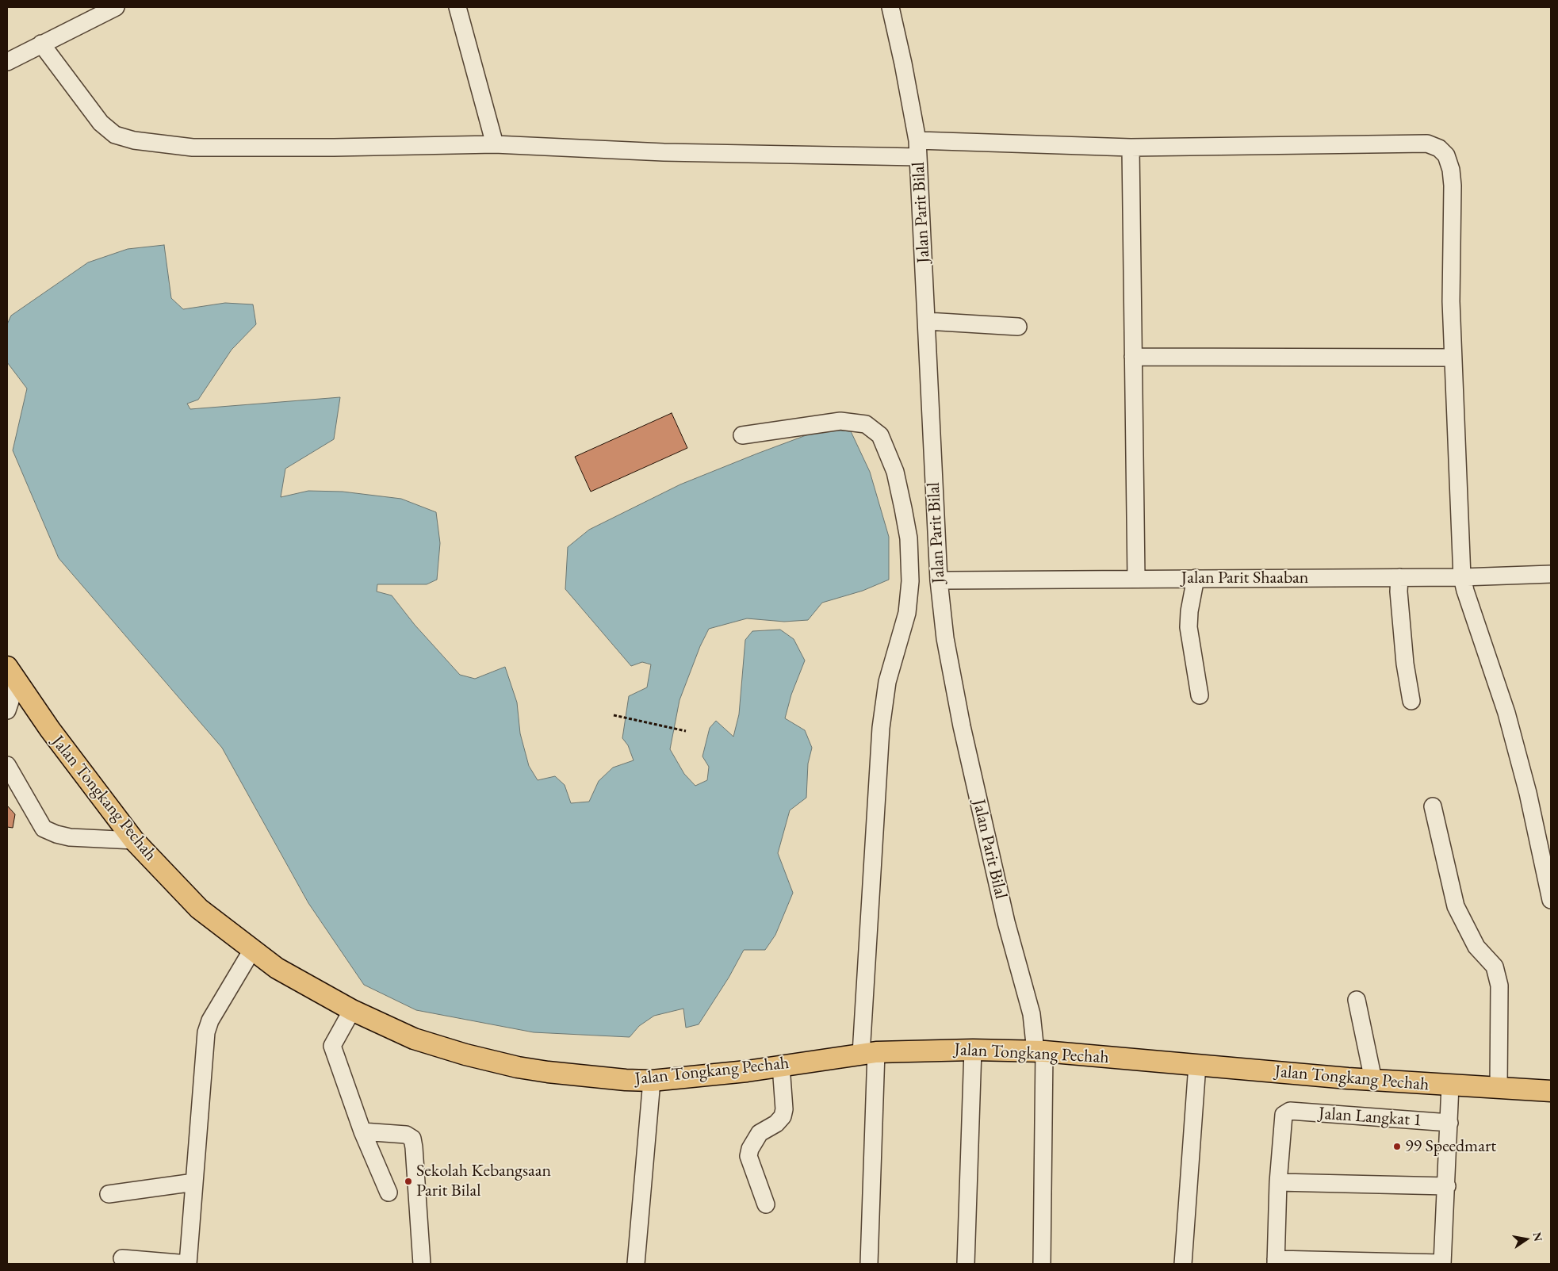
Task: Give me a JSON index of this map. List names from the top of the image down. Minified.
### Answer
{"streets":{"main road":["Jalan Tongkang Pechah"],"street":["Jalan Parit Bilal","Jalan Parit Shaaban","Jalan Langkat 1"]},"crossings":[["Jalan Parit Bilal","Jalan Parit Shaaban"],["Jalan Parit Bilal","Jalan Tongkang Pechah"],["Jalan Tongkang Pechah","Jalan Langkat 1"]],"places":["99 Speedmart","Sekolah Kebangsaan Parit Bilal"],"north":"right"}
